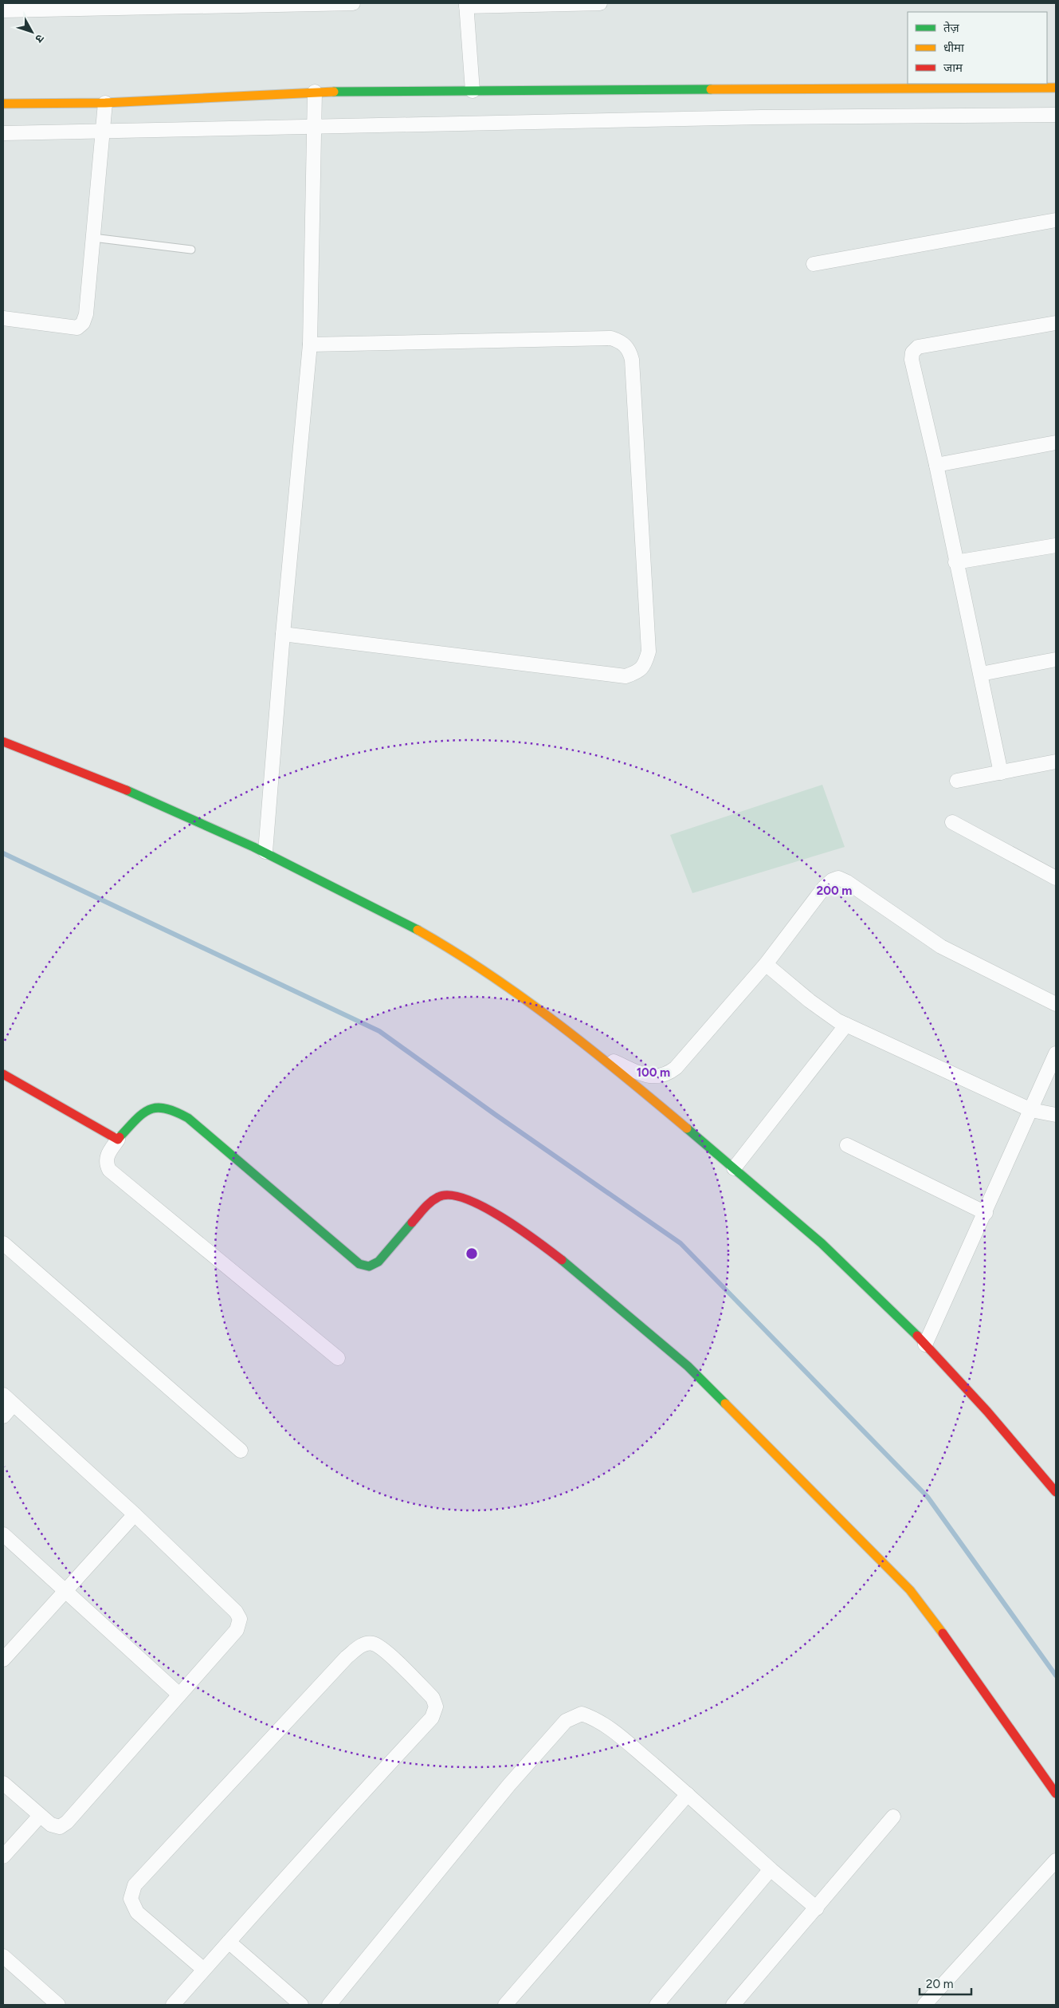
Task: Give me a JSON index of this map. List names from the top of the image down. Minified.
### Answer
{"legend":["तेज़","धीमा","जाम"],"scale_bar":"20 m","north":"bottom right","rings":["200 m","100 m"]}
